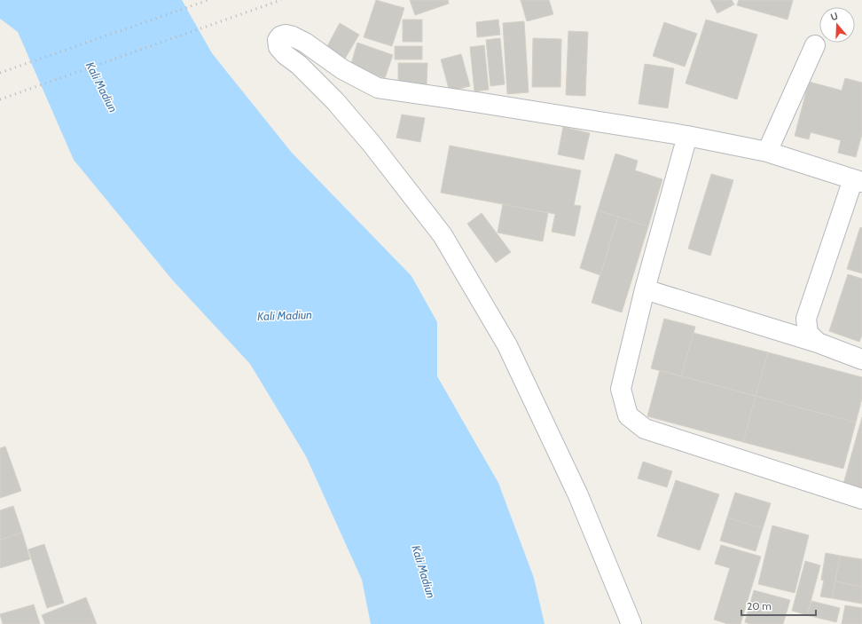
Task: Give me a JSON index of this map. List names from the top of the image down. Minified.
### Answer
{"water":["Kali Madiun"],"scale_bar":"20 m","north":"top"}
